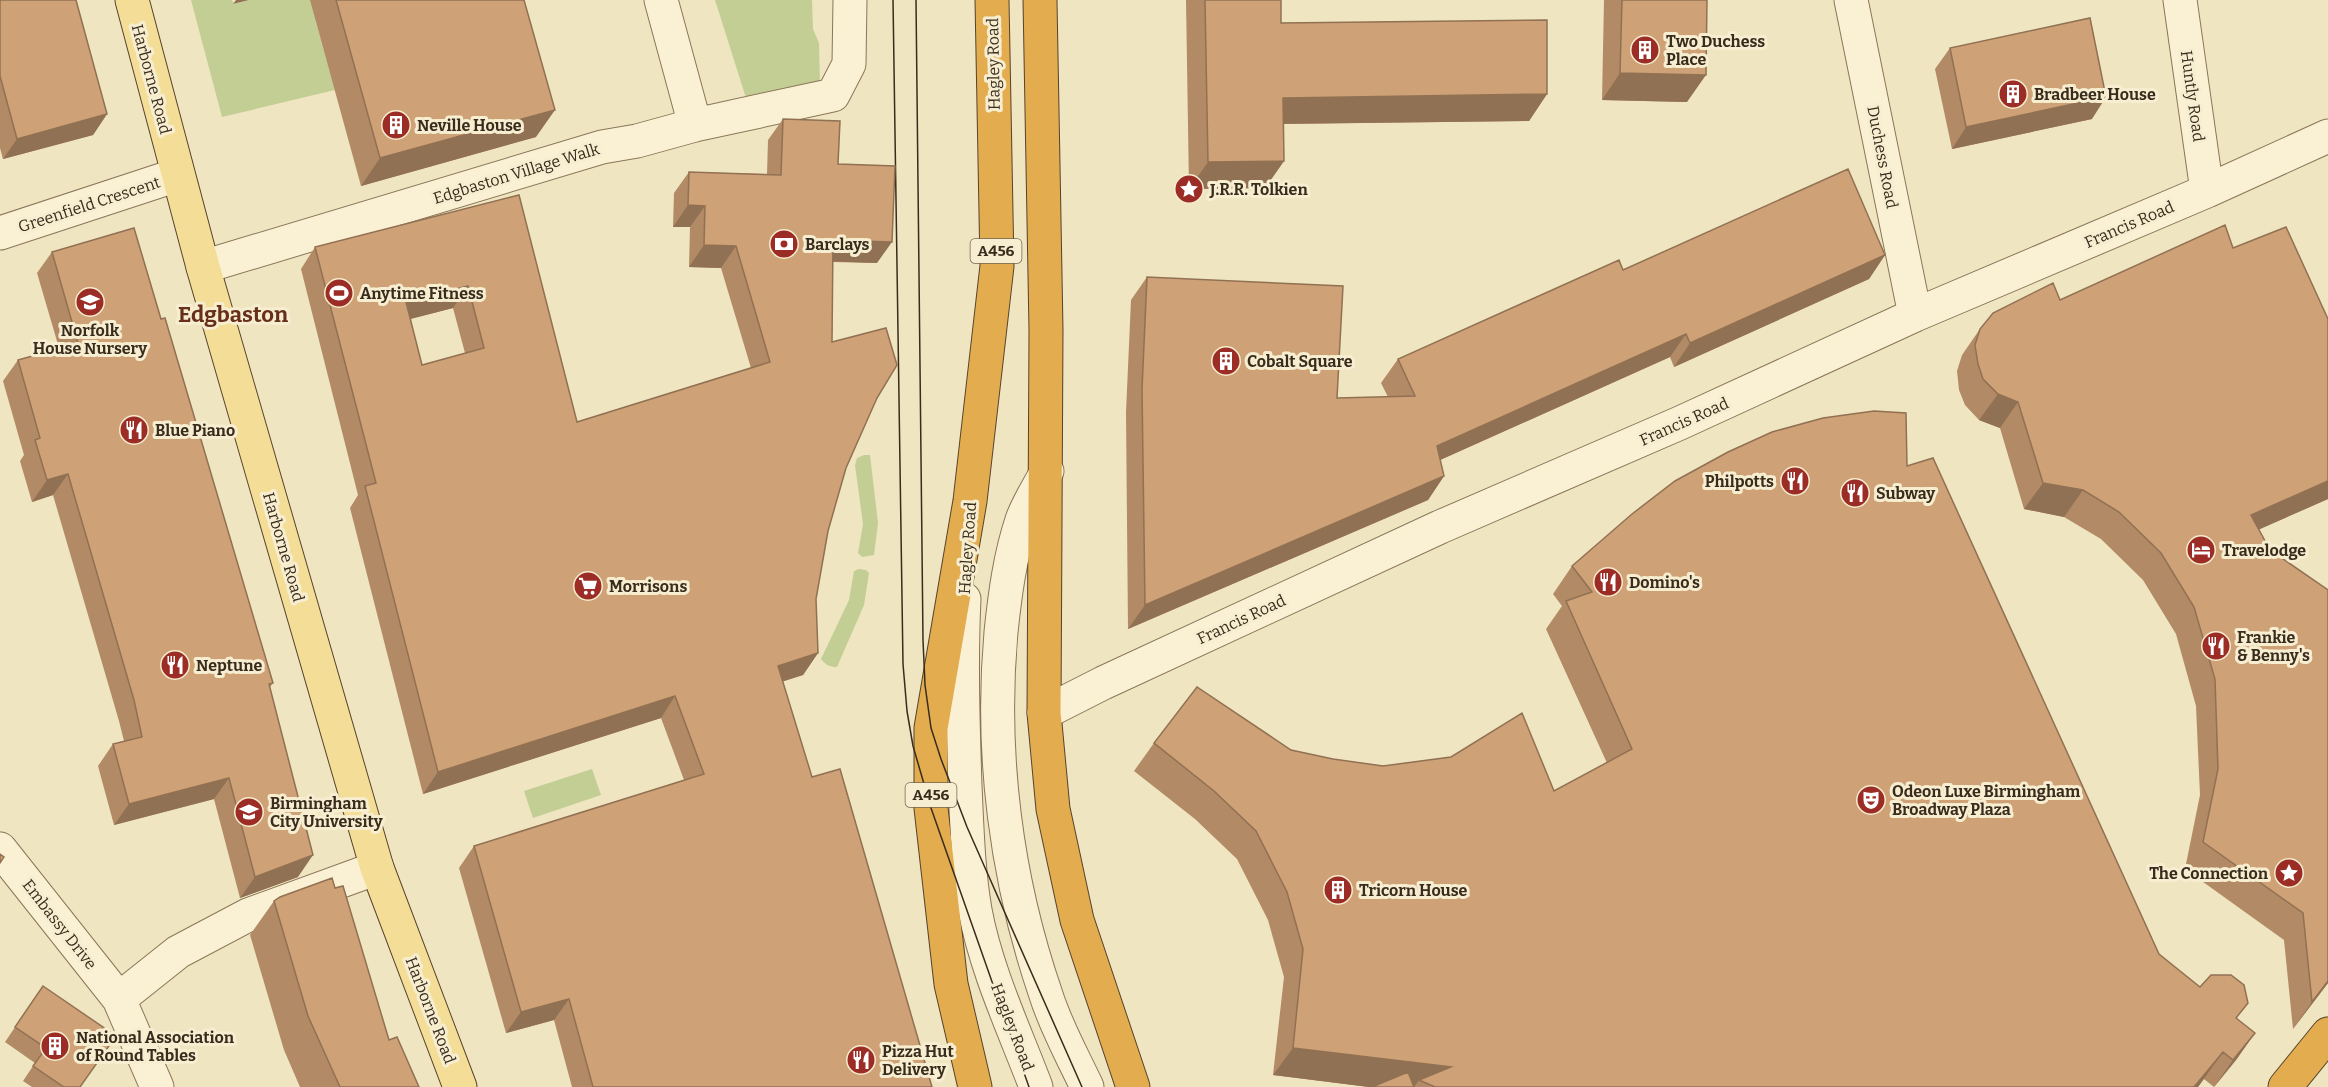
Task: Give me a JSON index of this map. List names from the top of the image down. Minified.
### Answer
{"streets":{"highway":["Hagley Road","A456"],"main road":["Harborne Road"],"street":["Huntly Road","Duchess Road","Edgbaston Village Walk","Greenfield Crescent","Francis Road","Embassy Drive"]},"crossings":[["Hagley Road","A456"],["Harborne Road","Edgbaston Village Walk"],["Harborne Road","Greenfield Crescent"],["Huntly Road","Francis Road"],["Duchess Road","Francis Road"],["Francis Road","A456"]],"districts":["Edgbaston"],"places":{"building":["Two Duchess Place","Bradbeer House","Neville House","Cobalt Square","Tricorn House","National Association of Round Tables"],"place":["J.R.R. Tolkien","The Connection"],"bank":["Barclays"],"sports":["Anytime Fitness"],"school or university":["Norfolk House Nursery","Birmingham City University"],"restaurant":["Blue Piano","Philpotts","Subway","Domino's","Frankie & Benny's","Neptune","Pizza Hut Delivery"],"hotel":["Travelodge"],"supermarket":["Morrisons"],"theatre":["Odeon Luxe Birmingham Broadway Plaza"]}}
